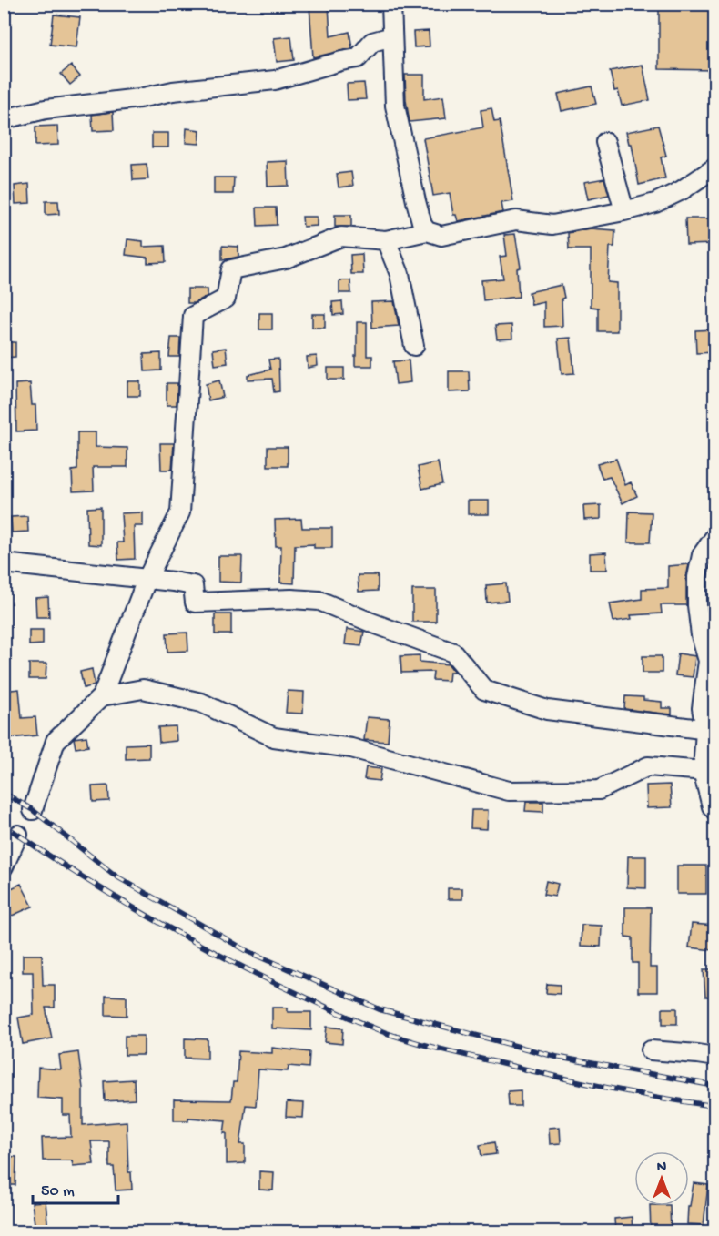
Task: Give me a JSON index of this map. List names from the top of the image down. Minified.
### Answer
{"scale_bar":"50 m","north":"top"}
